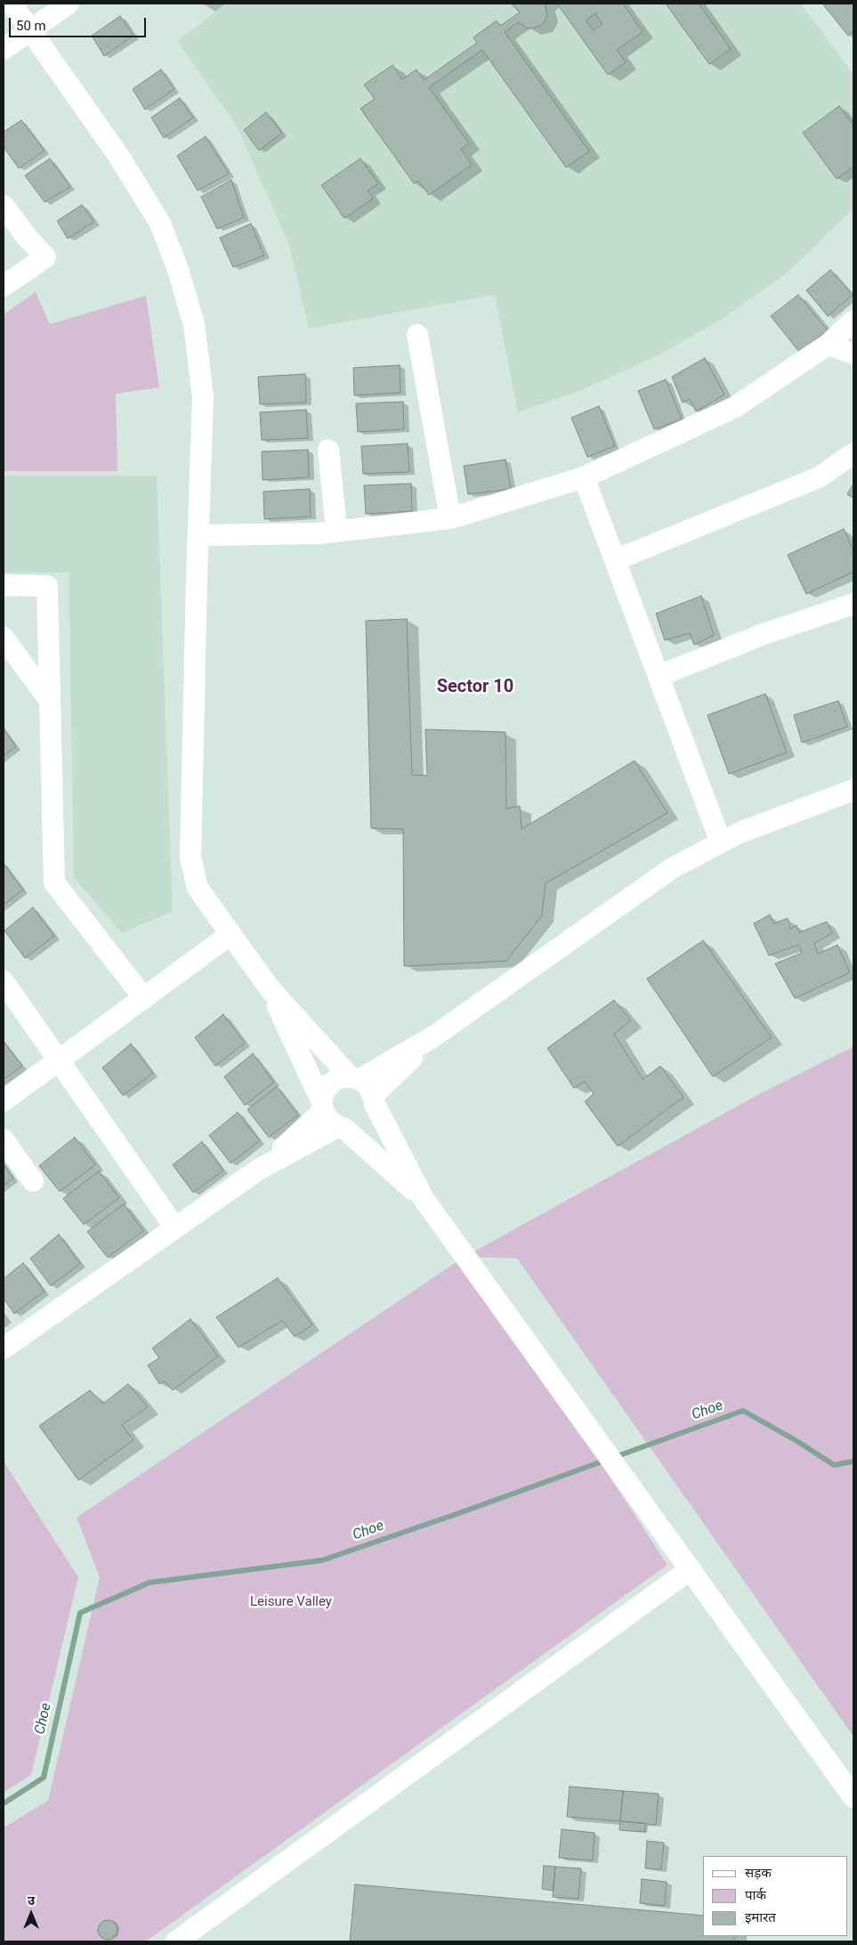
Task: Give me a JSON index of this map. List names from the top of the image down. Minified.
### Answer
{"districts":["Sector 10"],"water":["Choe"],"parks":["Leisure Valley"],"legend":["सड़क","पार्क","इमारत"],"scale_bar":"50 m","north":"top"}
